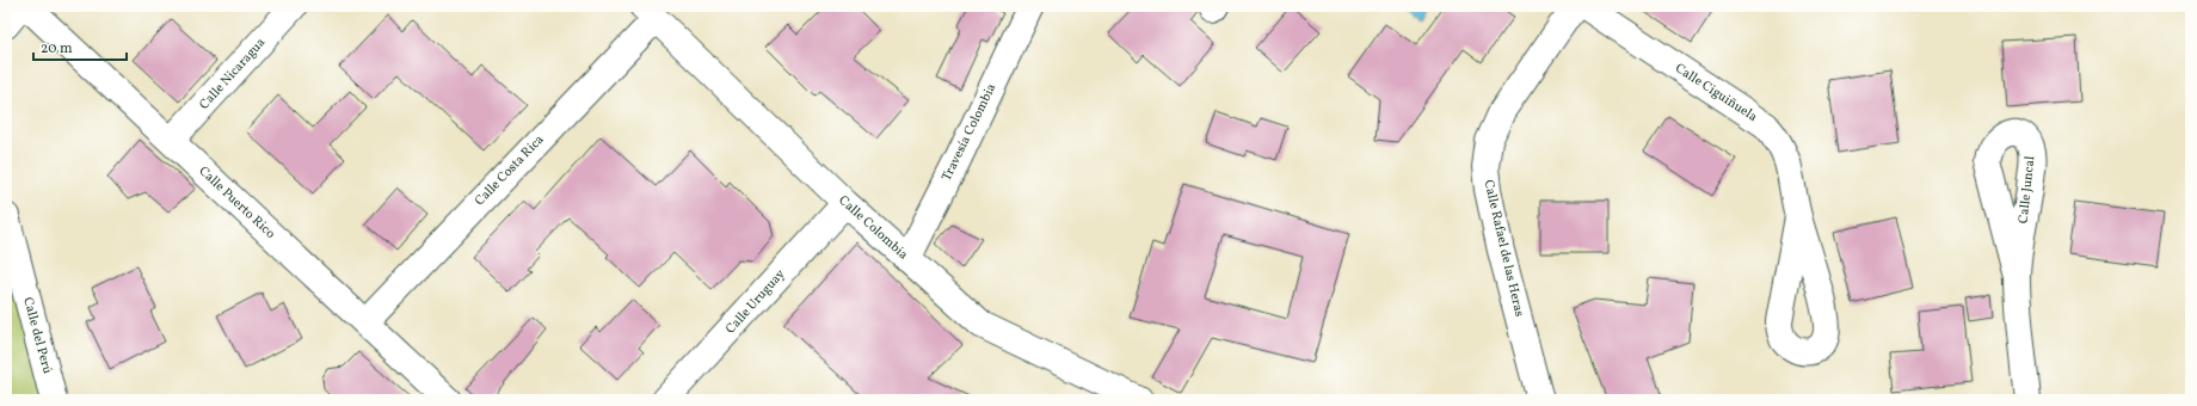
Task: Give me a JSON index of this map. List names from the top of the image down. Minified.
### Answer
{"streets":{"street":["Calle Nicaragua","Calle Ciguiñuela","Travesía Colombia","Calle Costa Rica","Calle Puerto Rico","Calle Colombia","Calle Rafael de las Heras","Calle Uruguay","Calle del Perú"]},"crossings":[["Calle Nicaragua","Calle Puerto Rico"],["Travesía Colombia","Calle Colombia"],["Calle Costa Rica","Calle Puerto Rico"],["Calle Costa Rica","Calle Colombia"],["Calle Colombia","Calle Uruguay"]],"scale_bar":"20 m"}
